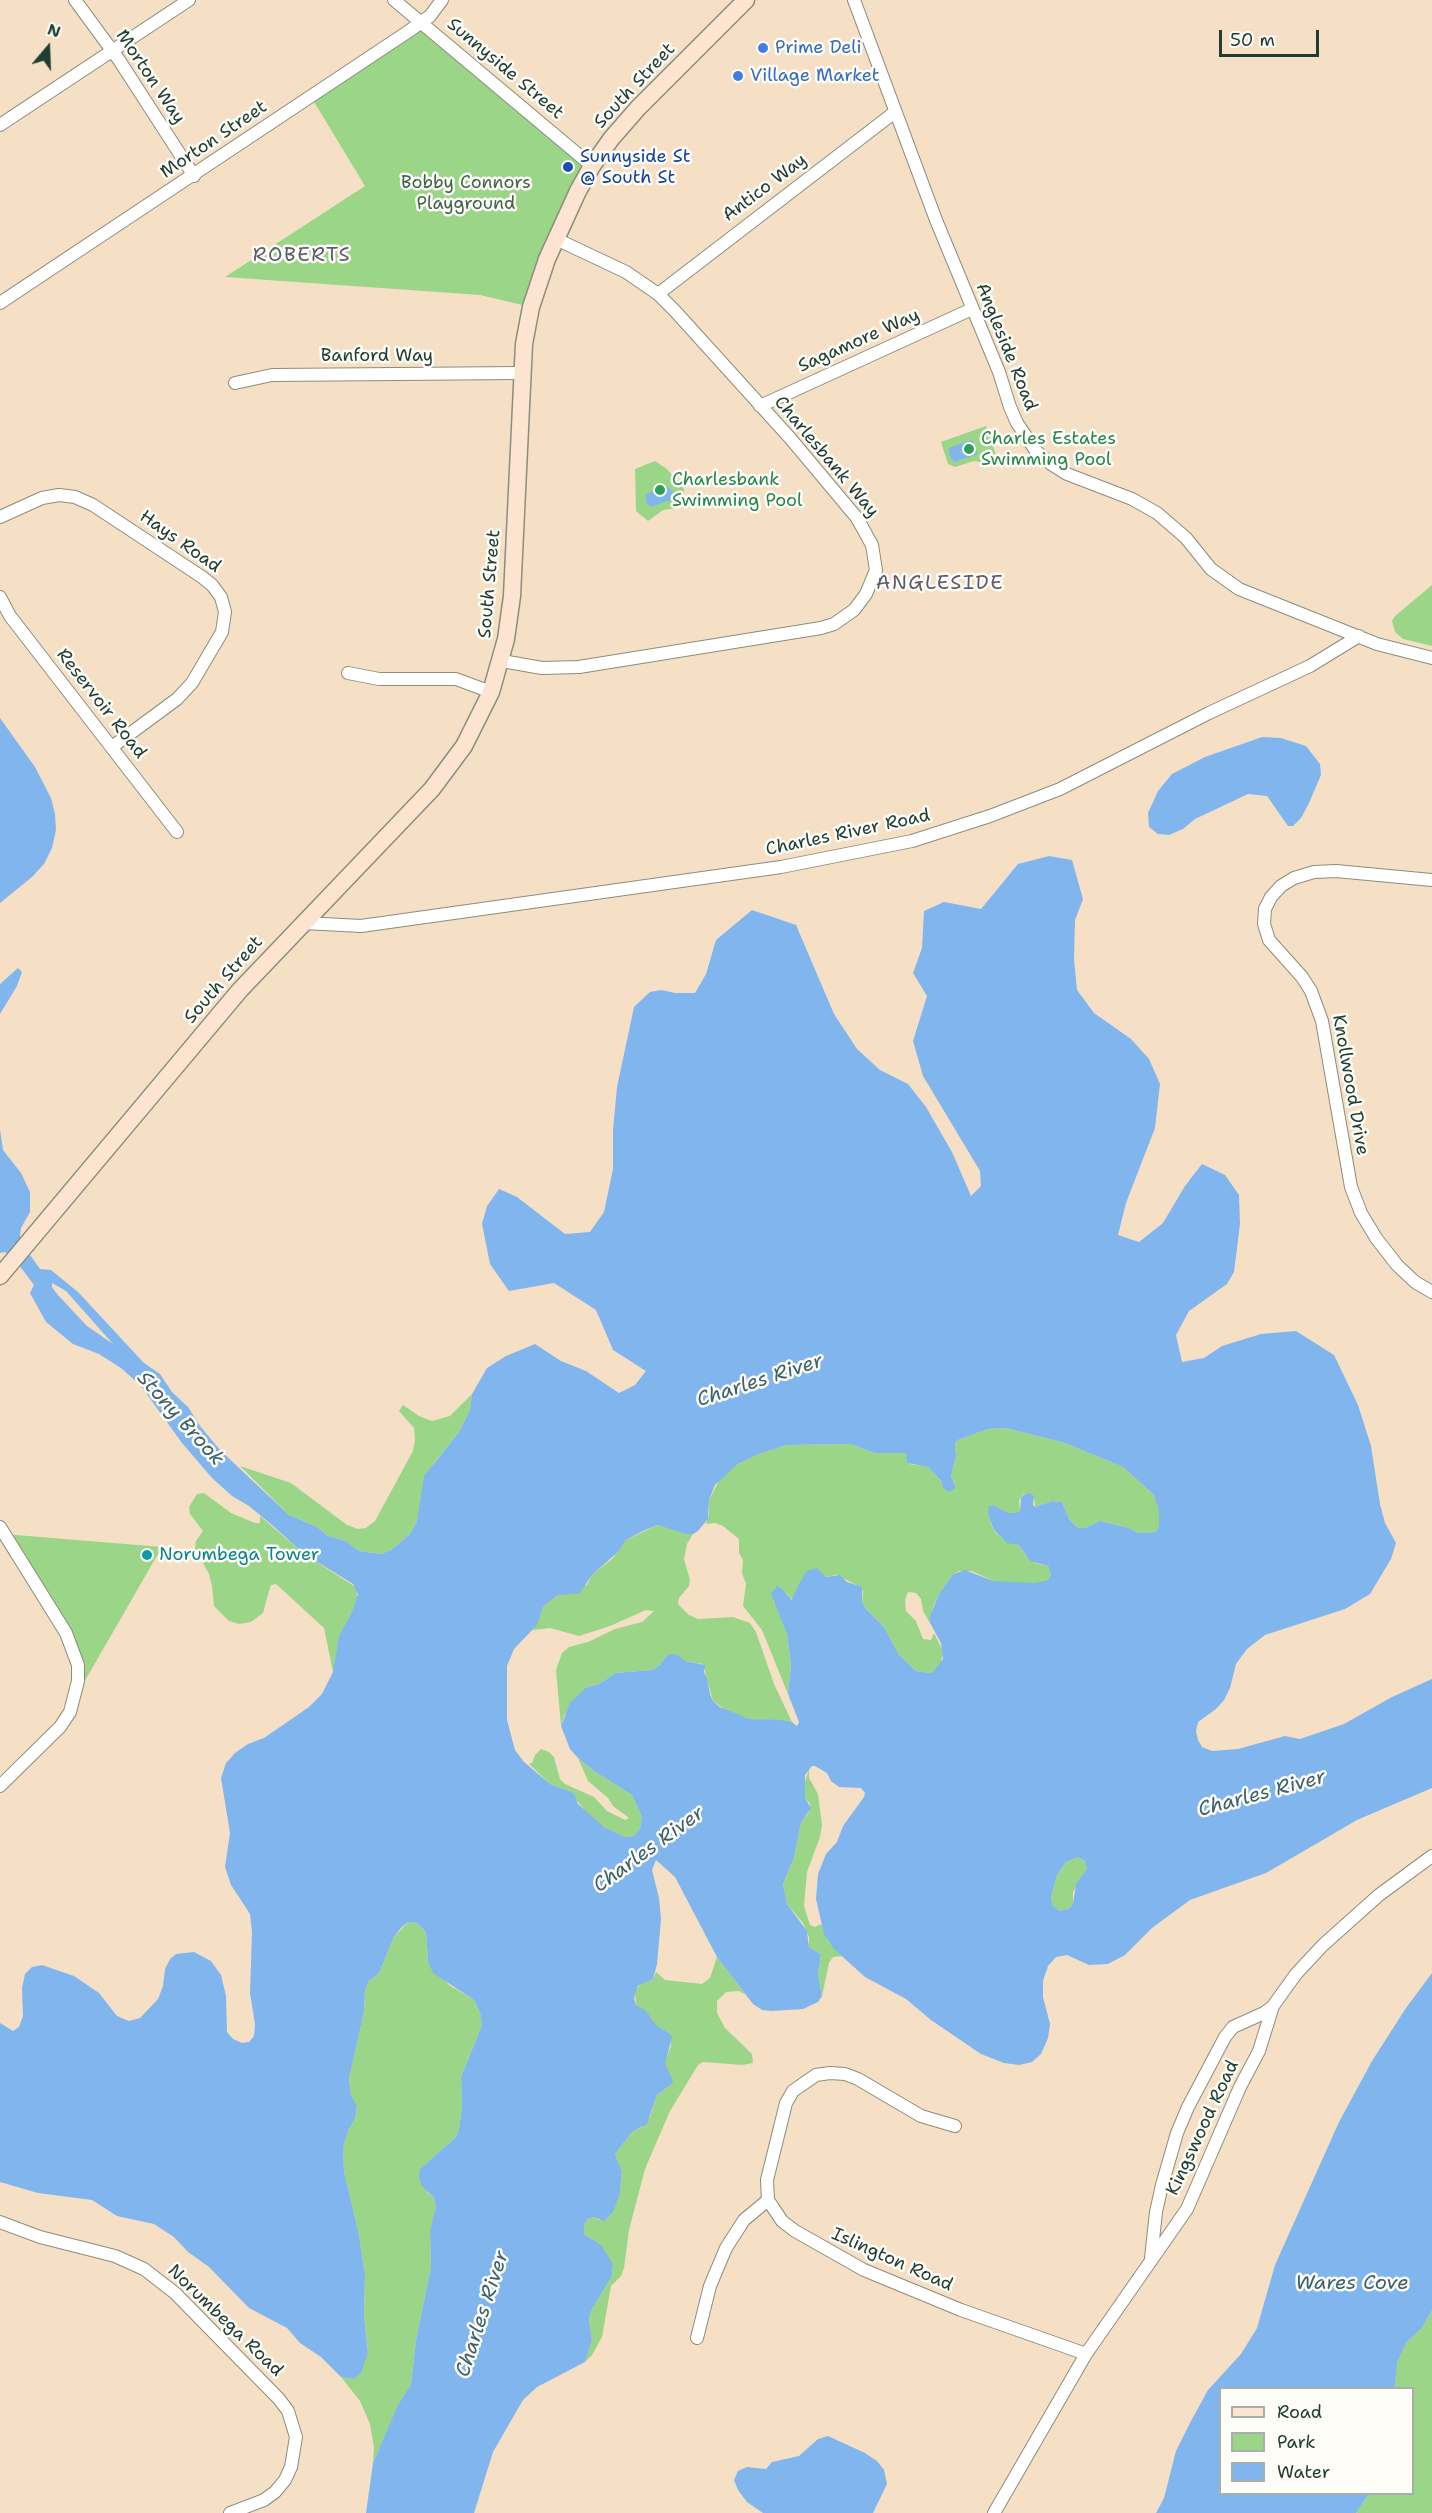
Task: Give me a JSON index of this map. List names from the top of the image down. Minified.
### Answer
{"streets":{"main road":["South Street"],"street":["Sunnyside Street","Morton Way","Morton Street","Antico Way","Sagamore Way","Angleside Road","Banford Way","Charlesbank Way","Hays Road","Reservoir Road","Charles River Road","Knollwood Drive","Kingswood Road","Islington Road","Norumbega Road"]},"crossings":[["Sunnyside Street","South Street"],["Sunnyside Street","Morton Street"],["Morton Way","Morton Street"],["South Street","Banford Way"],["South Street","Charlesbank Way"],["South Street","Charles River Road"],["Antico Way","Angleside Road"],["Antico Way","Charlesbank Way"],["Sagamore Way","Angleside Road"],["Sagamore Way","Charlesbank Way"],["Angleside Road","Charles River Road"],["Hays Road","Reservoir Road"],["Kingswood Road","Islington Road"]],"districts":["ROBERTS","ANGLESIDE"],"water":["Charles River","Stony Brook","Wares Cove"],"parks":["Bobby Connors Playground"],"places":["Prime Deli","Village Market","Sunnyside St @ South St","Charles Estates Swimming Pool","Charlesbank Swimming Pool","Norumbega Tower"],"legend":["Road","Park","Water"],"scale_bar":"50 m","north":"top"}
